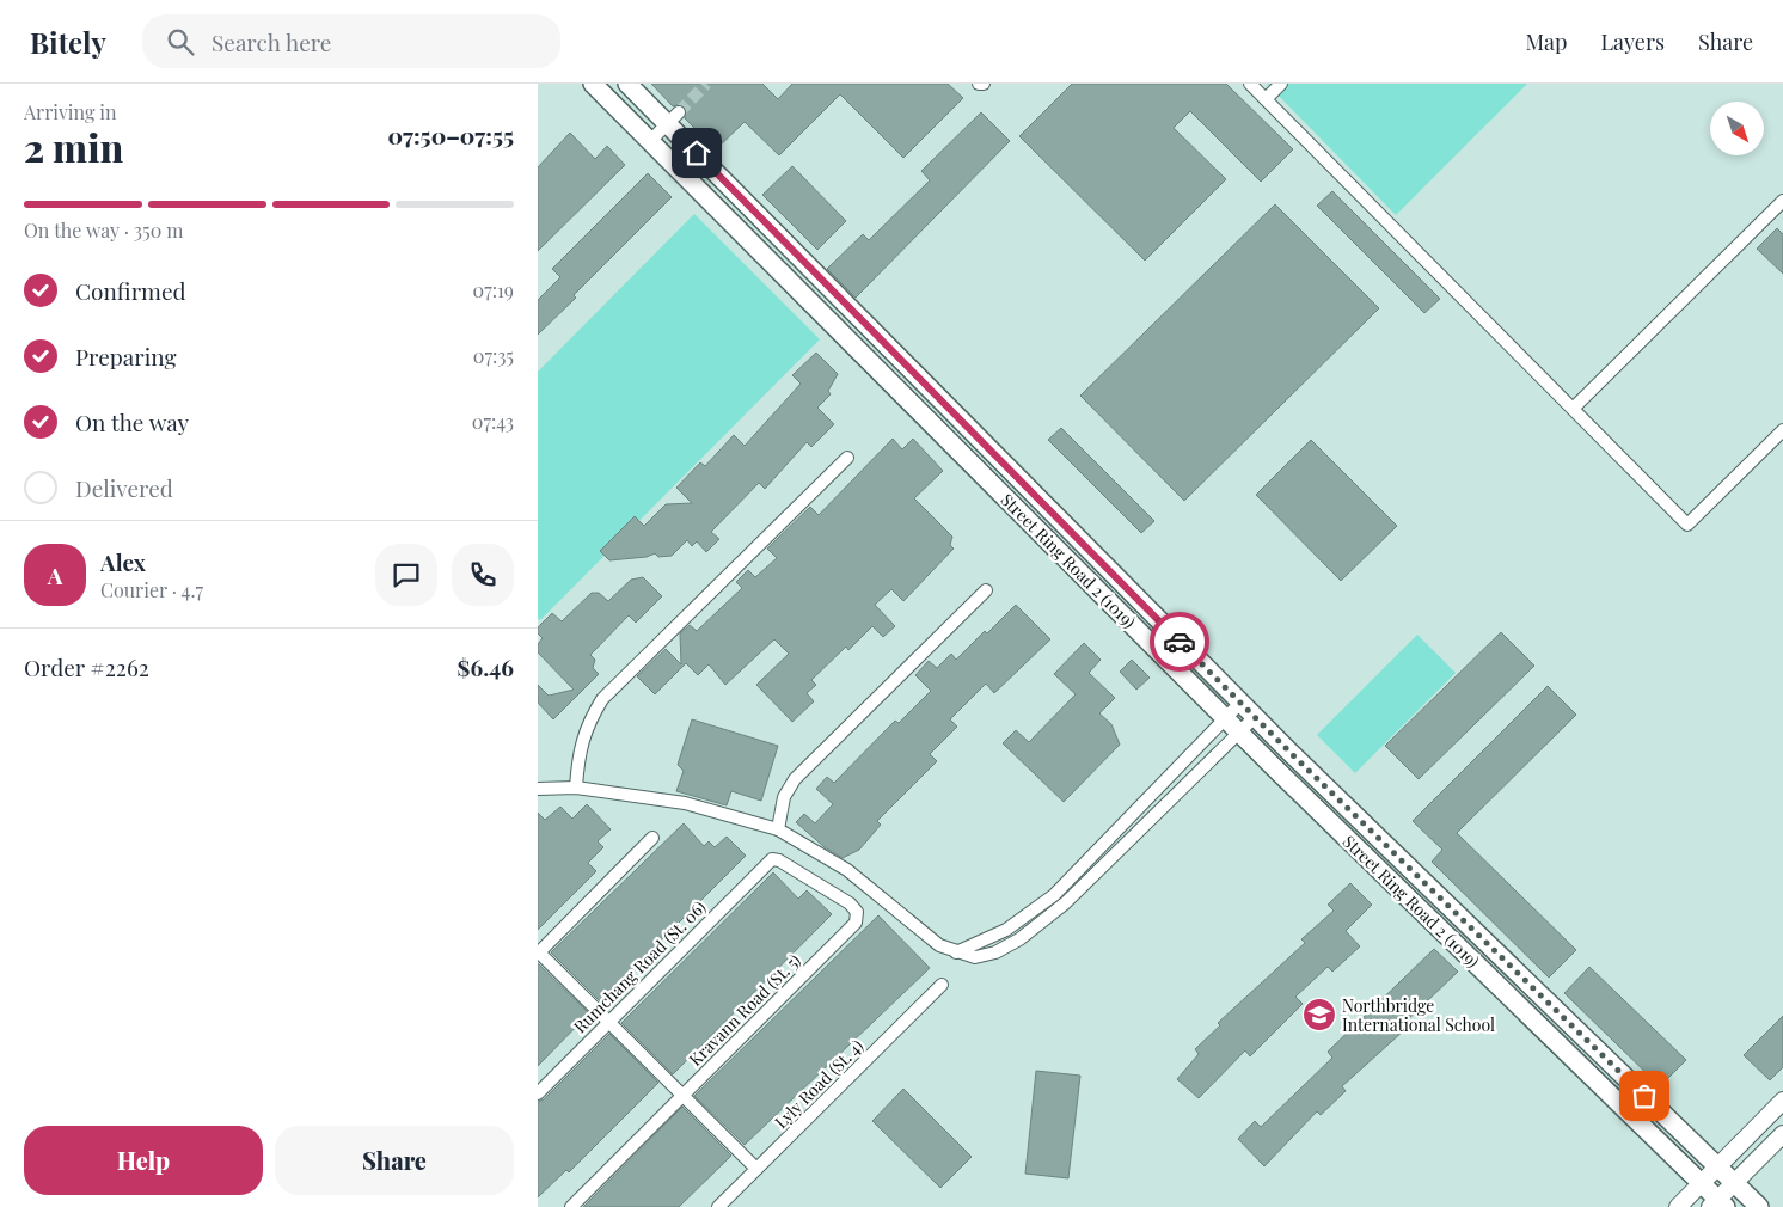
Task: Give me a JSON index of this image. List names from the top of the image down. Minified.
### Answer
{"streets":{"main road":["Street Ring Road 2 (1019)"],"street":["Rumchang Road (St. 06)","Kravann Road (St. 5)","Lyly Road (St. 4)"]},"crossings":[["Rumchang Road (St. 06)","Kravann Road (St. 5)"]],"places":{"school or university":["Northbridge International School"]},"north":"bottom right","page":{"header":"Bitely","search":"Search here","nav":["Map","Layers","Share"],"heading":["2 min","Arriving in","07:50–07:55"],"panel":["Alex","Courier · 4.7","Order #2262","$6.46"],"bar":"On the way · 350 m","list":[["Confirmed","07:19"],["Preparing","07:35"],["On the way","07:43"],"Delivered"],"round":"A","buttons":["Help","Share"]}}
